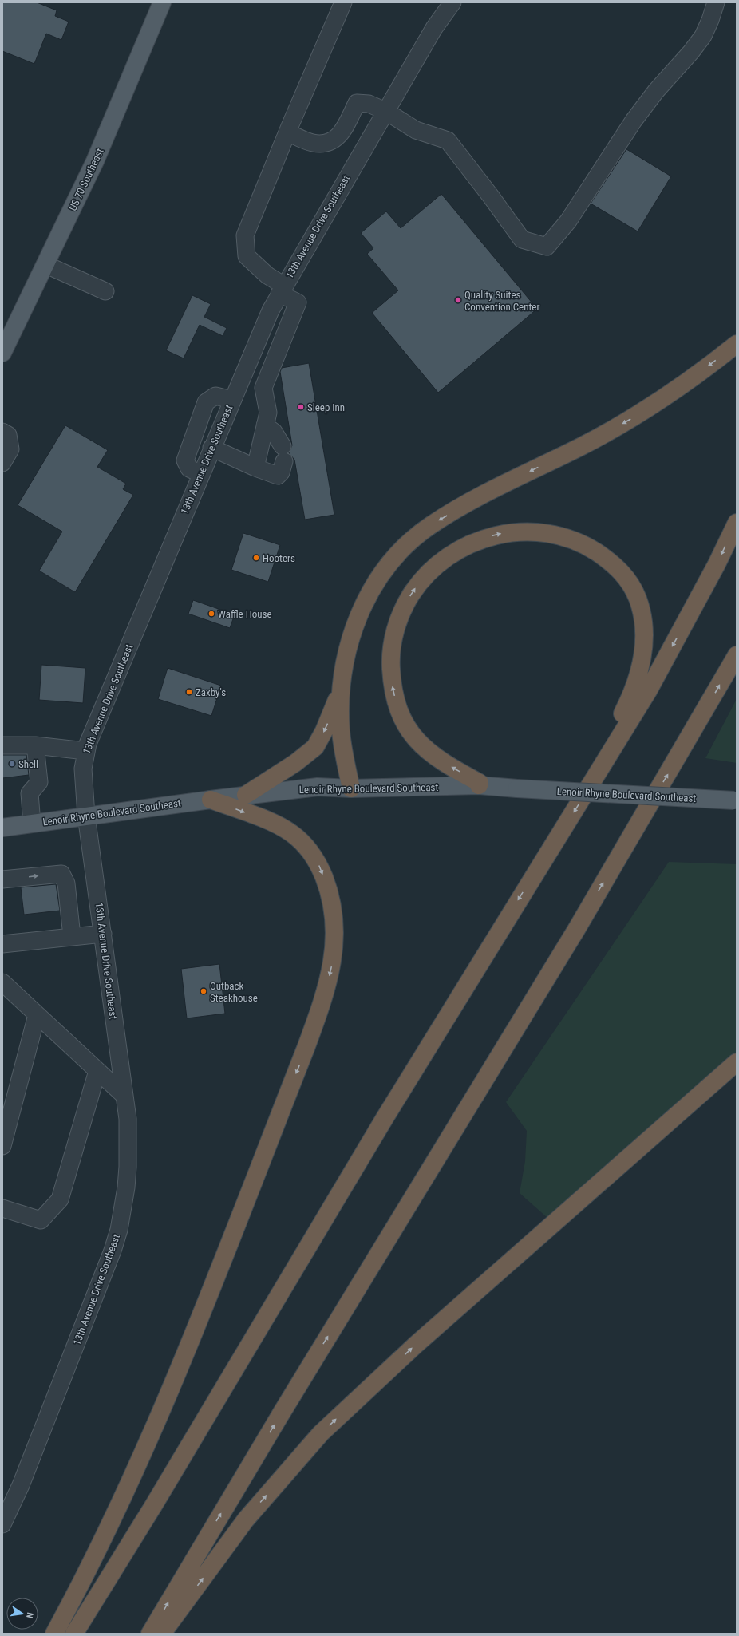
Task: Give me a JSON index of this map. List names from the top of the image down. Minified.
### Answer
{"streets":{"main road":["US 70 Southeast","Lenoir Rhyne Boulevard Southeast"],"street":["13th Avenue Drive Southeast"]},"crossings":[["13th Avenue Drive Southeast","Lenoir Rhyne Boulevard Southeast"]],"places":["Quality Suites Convention Center","Sleep Inn","Hooters","Waffle House","Zaxby's","Shell","Outback Steakhouse"],"north":"right"}
